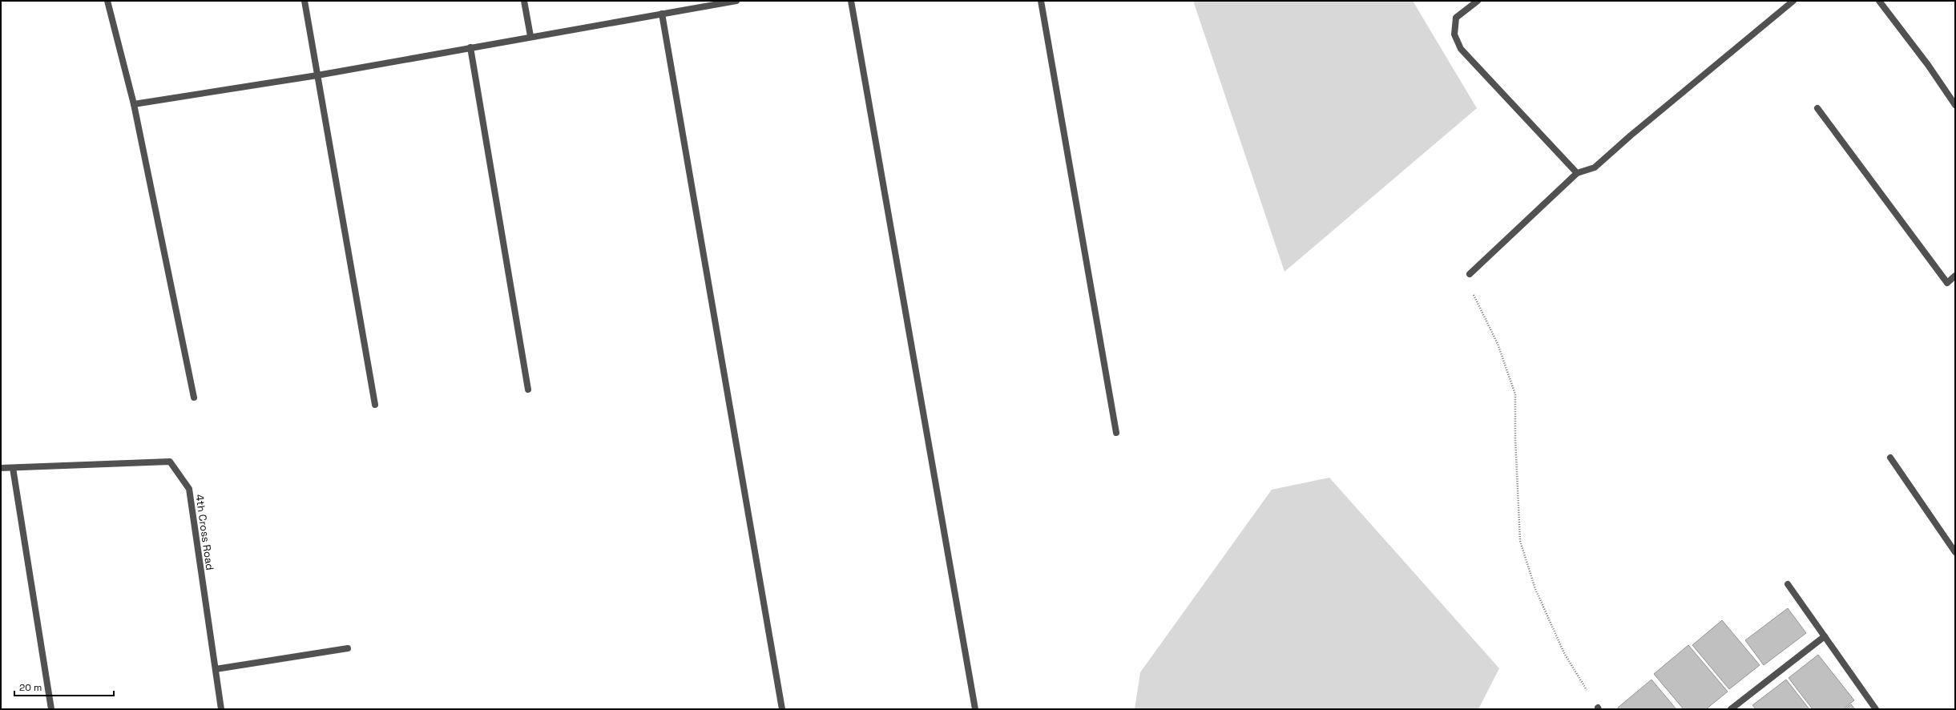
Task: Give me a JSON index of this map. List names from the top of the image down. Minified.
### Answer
{"streets":{"street":["4th Cross Road"]},"scale_bar":"20 m"}
